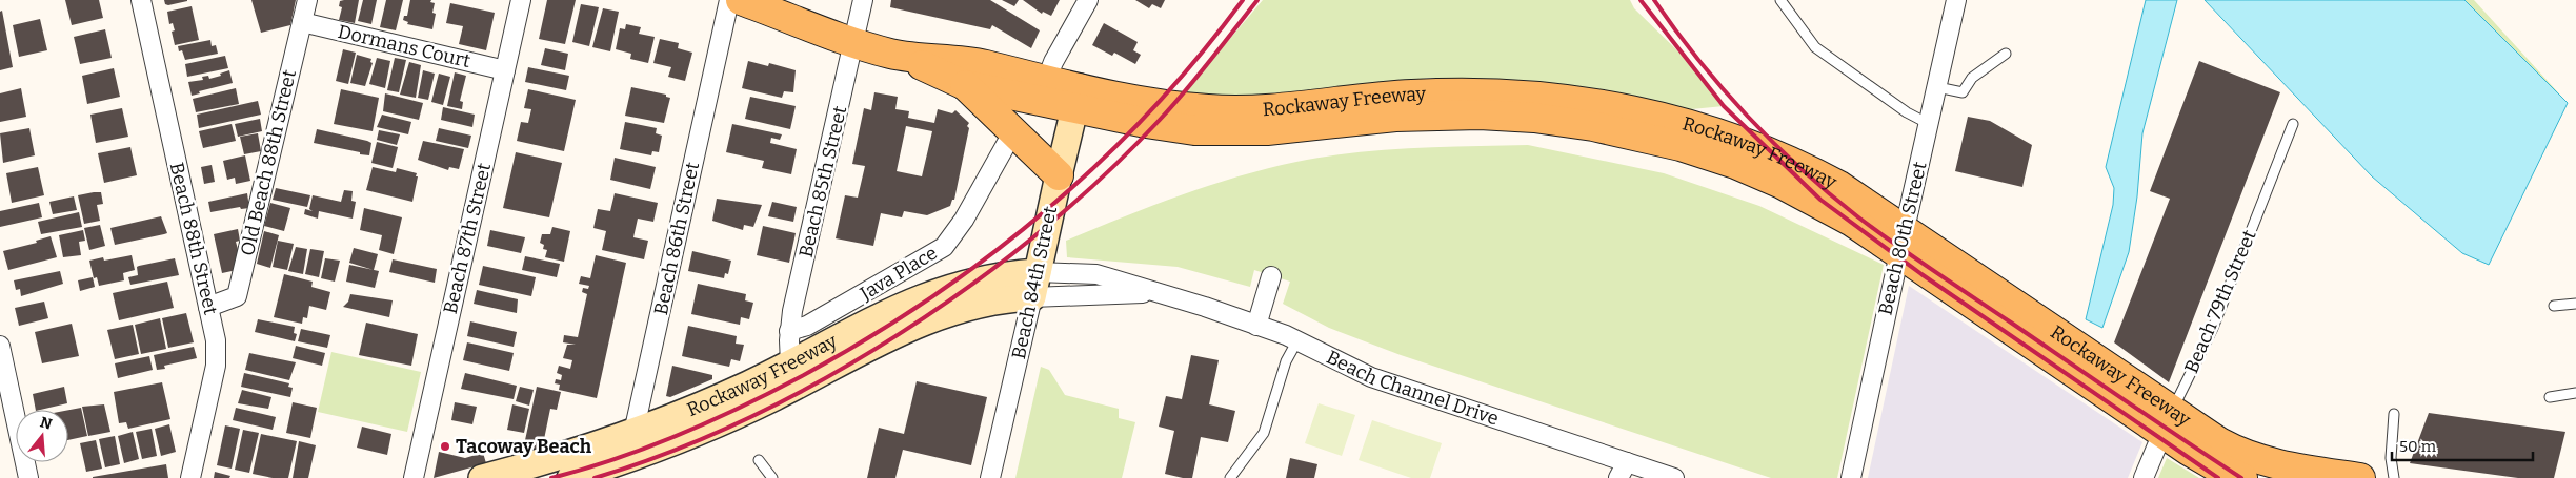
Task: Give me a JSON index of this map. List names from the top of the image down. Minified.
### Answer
{"streets":{"main road":["Rockaway Freeway"],"street":["Dormans Court","Old Beach 88th Street","Beach 85th Street","Beach 88th Street","Beach 87th Street","Beach 86th Street","Beach 80th Street","Java Place","Beach 84th Street","Beach 79th Street","Beach Channel Drive"]},"crossings":[["Dormans Court","Old Beach 88th Street"],["Dormans Court","Beach 87th Street"],["Rockaway Freeway","Beach 85th Street"],["Rockaway Freeway","Beach 86th Street"],["Rockaway Freeway","Beach 80th Street"],["Rockaway Freeway","Beach 84th Street"],["Rockaway Freeway","Beach 79th Street"],["Rockaway Freeway","Beach Channel Drive"],["Old Beach 88th Street","Beach 88th Street"],["Beach 85th Street","Java Place"],["Beach 84th Street","Beach Channel Drive"]],"places":["Tacoway Beach"],"scale_bar":"50 m","north":"top"}
